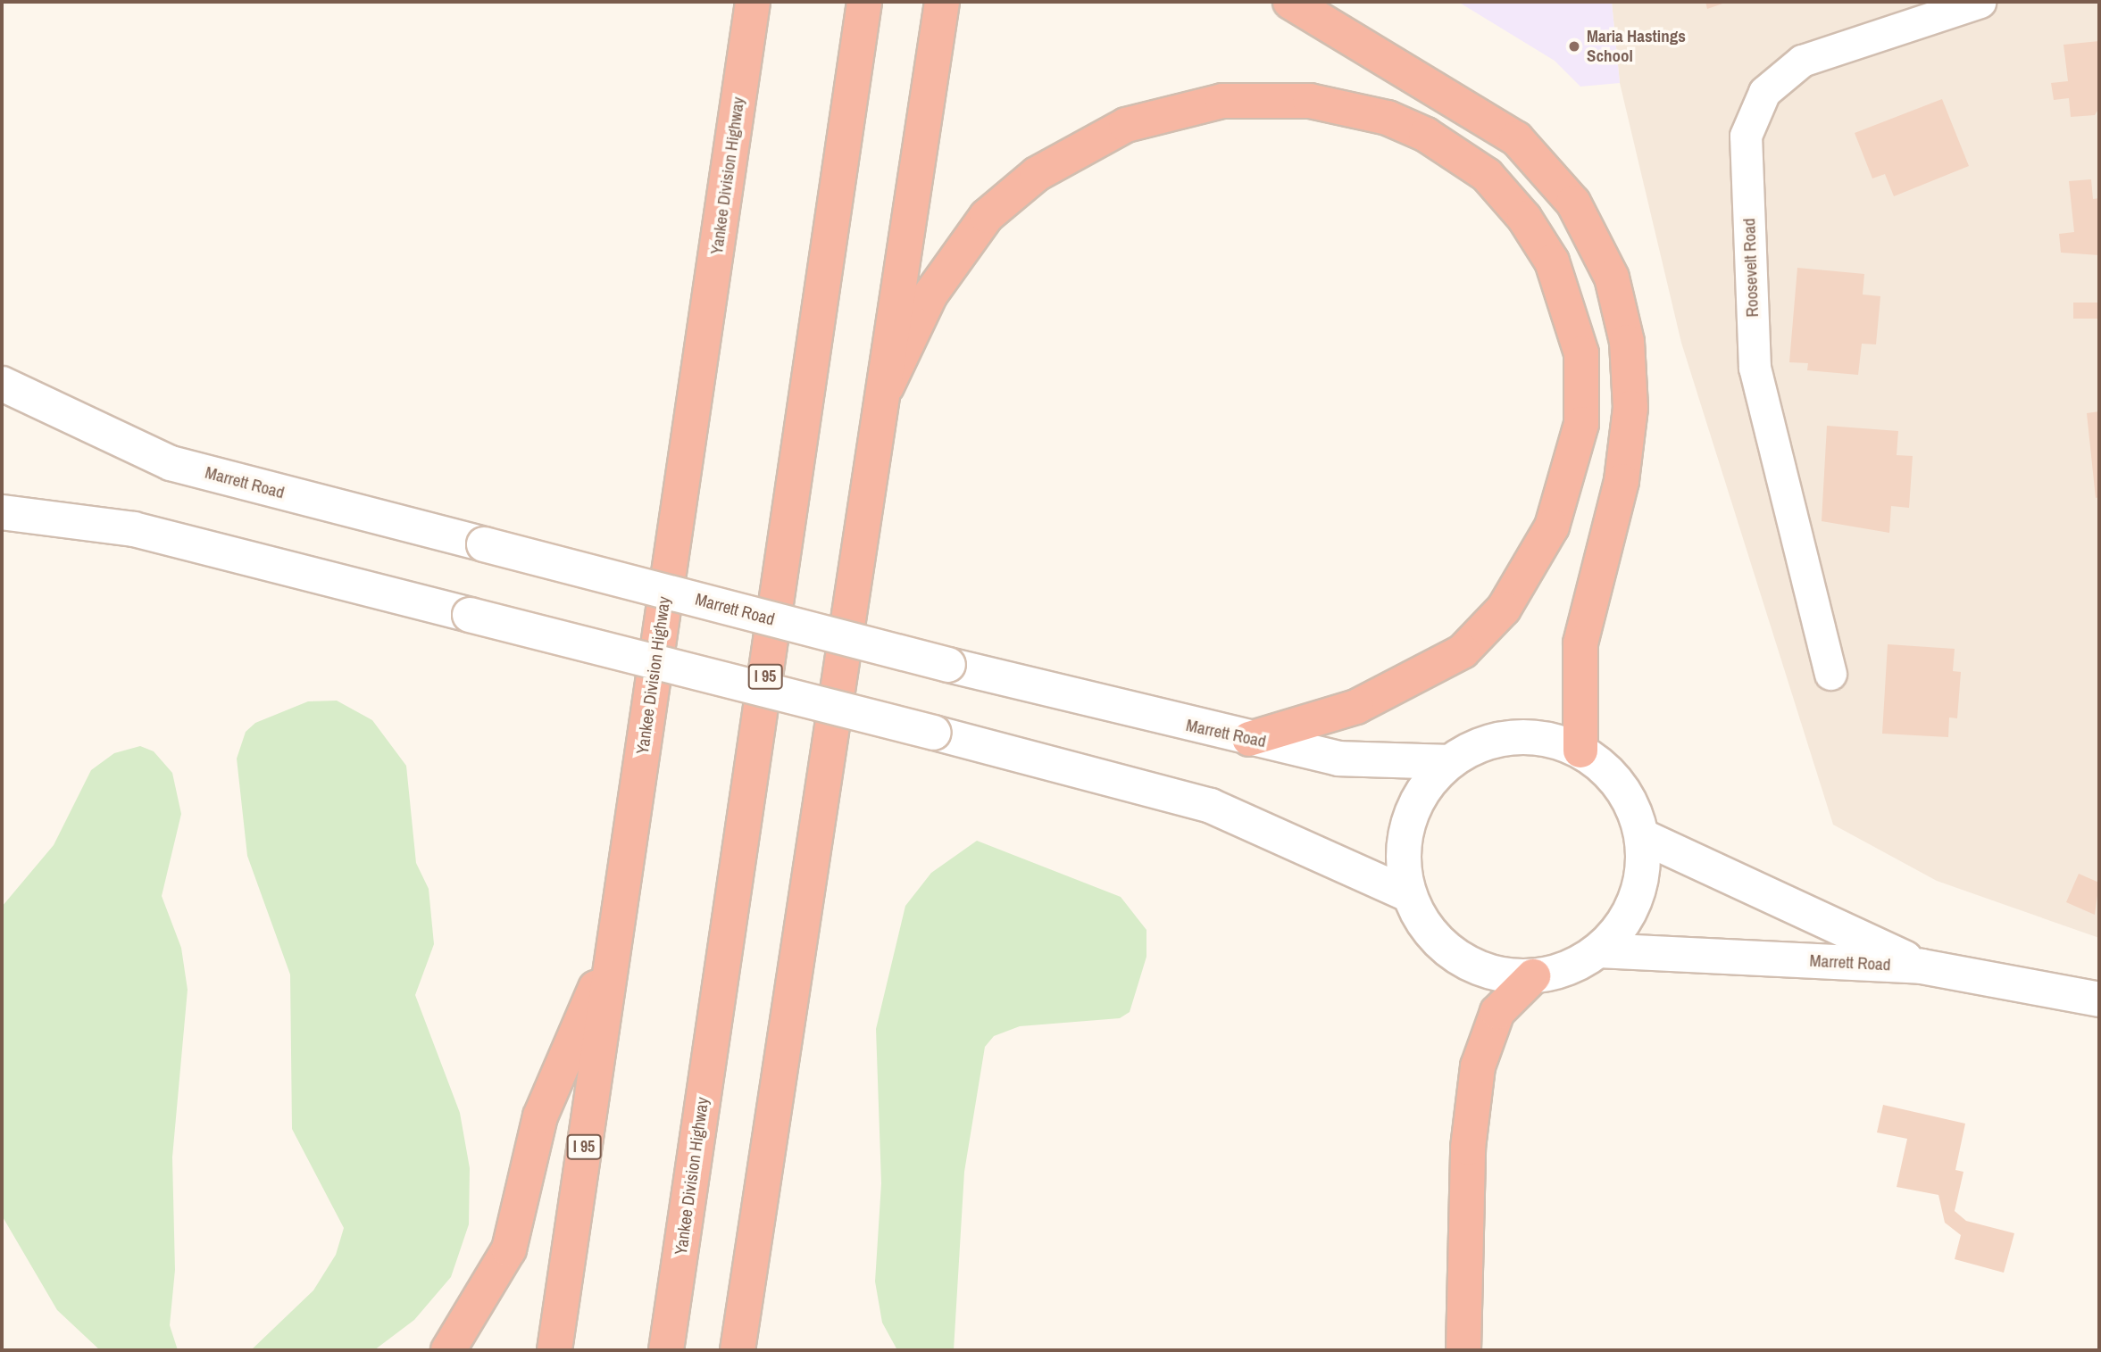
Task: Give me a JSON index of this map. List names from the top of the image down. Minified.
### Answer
{"streets":{"highway":["Yankee Division Highway","I 95"],"main road":["Marrett Road"],"street":["Roosevelt Road"]},"places":["Maria Hastings School"]}
